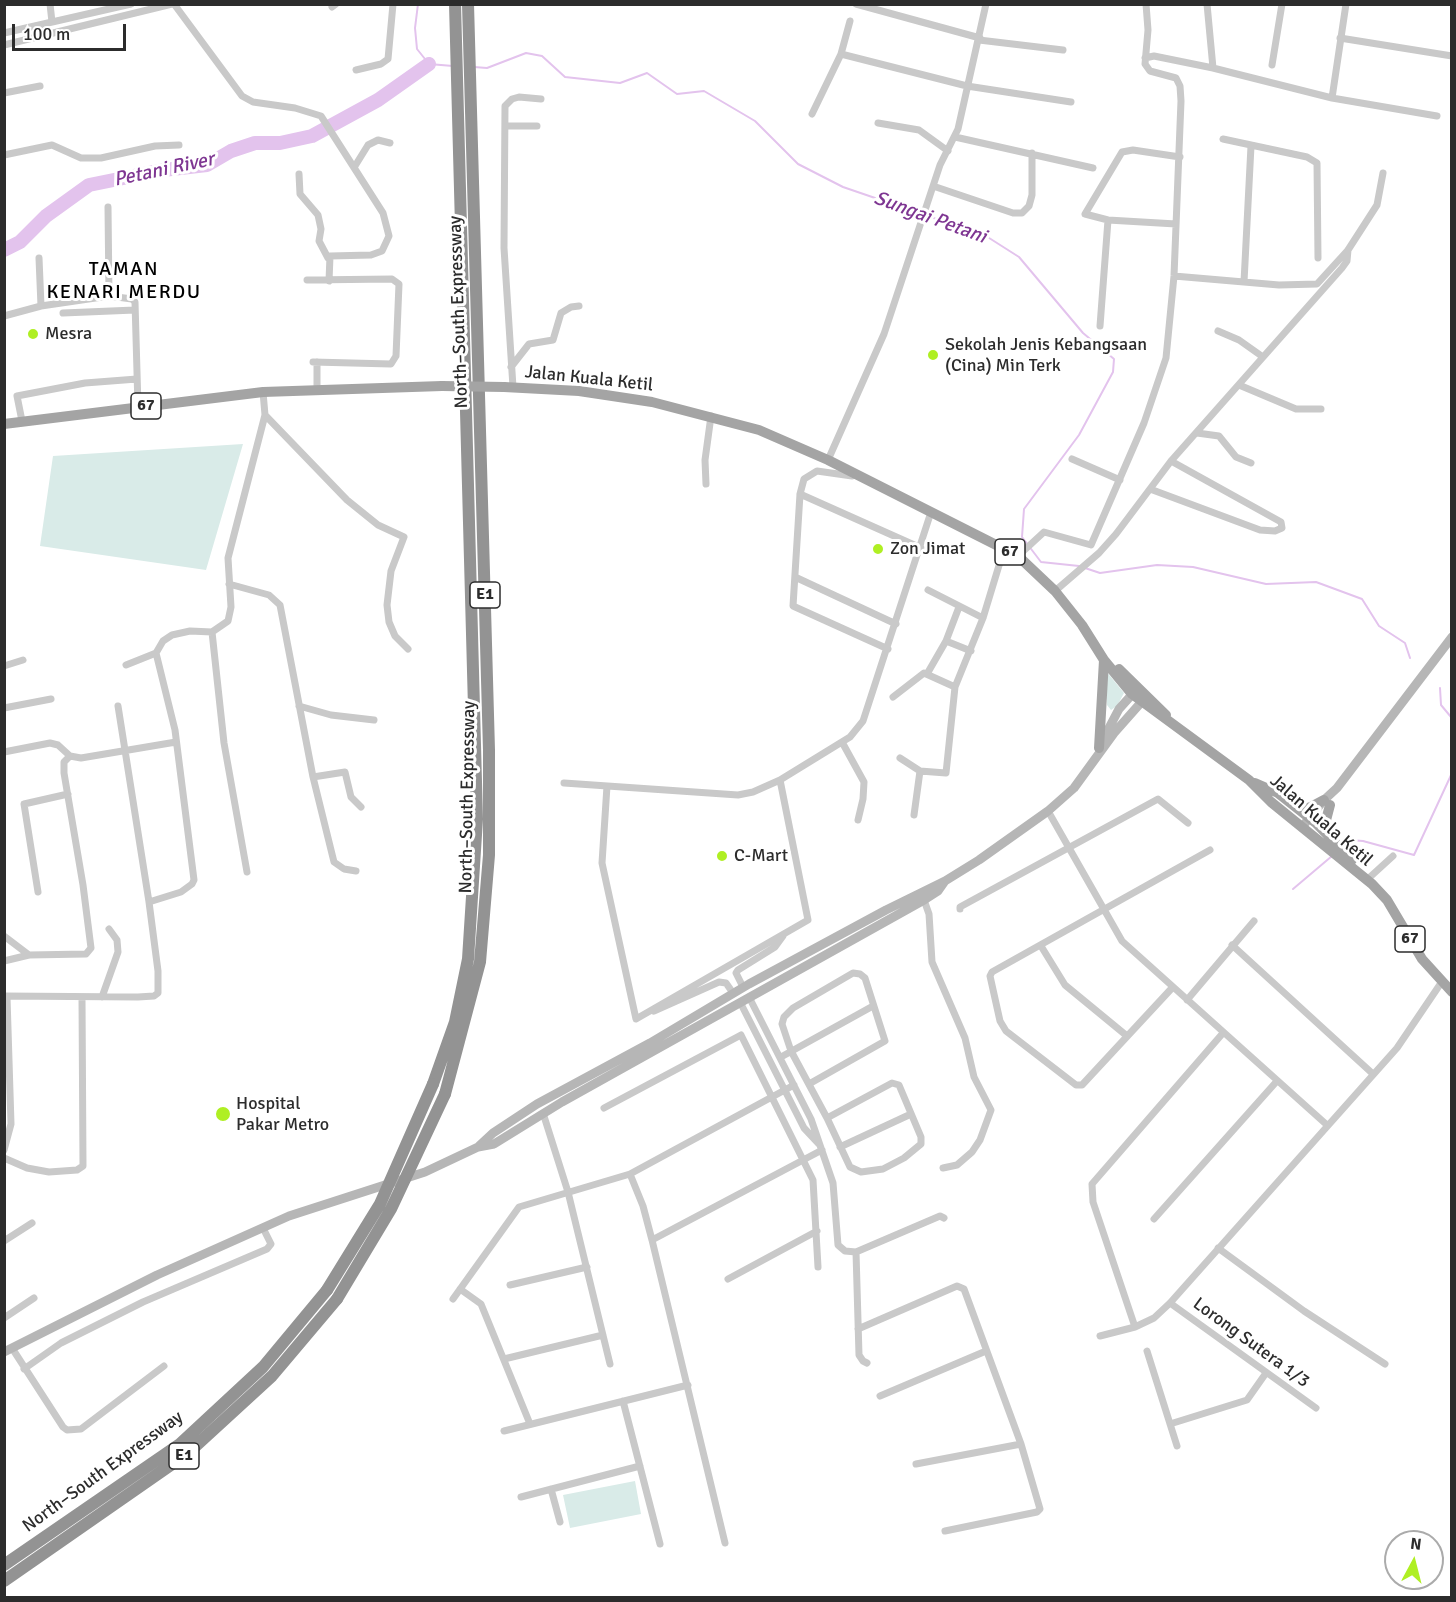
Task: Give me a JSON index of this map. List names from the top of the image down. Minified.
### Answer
{"streets":{"highway":["North–South Expressway","E1"],"main road":["Jalan Kuala Ketil","67"],"street":["Lorong Sutera 1/3"]},"districts":["TAMAN KENARI MERDU"],"water":["Petani River","Sungai Petani"],"places":["Mesra","Sekolah Jenis Kebangsaan (Cina) Min Terk","Zon Jimat","C-Mart","Hospital Pakar Metro"],"scale_bar":"100 m","north":"top"}
